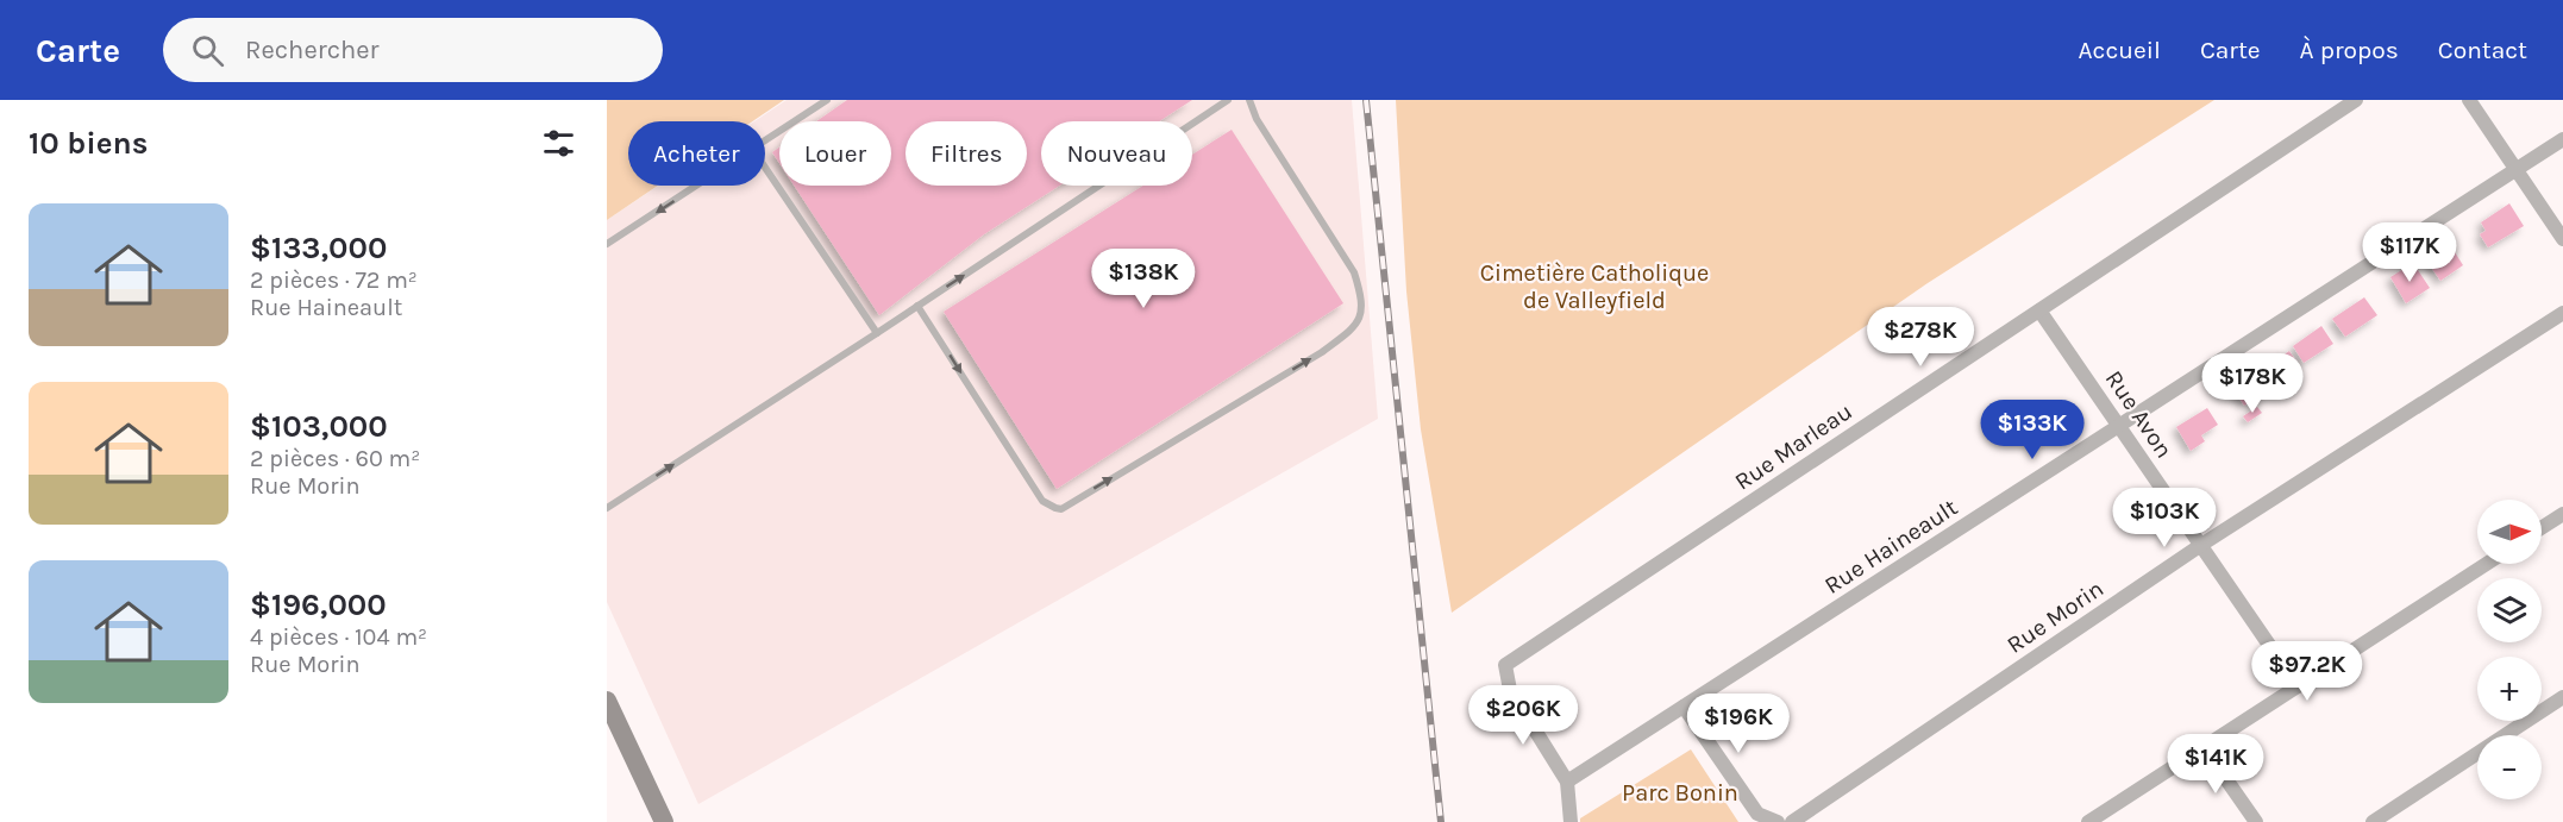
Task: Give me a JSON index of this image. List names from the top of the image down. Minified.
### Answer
{"streets":{"street":["Rue Avon","Rue Marleau","Rue Haineault","Rue Morin"]},"crossings":[["Rue Avon","Rue Marleau"],["Rue Avon","Rue Haineault"],["Rue Avon","Rue Morin"],["Rue Marleau","Rue Haineault"]],"parks":["Cimetière Catholique de Valleyfield","Parc Bonin"],"north":"right","page":{"header":"Carte","search":"Rechercher","nav":["Accueil","Carte","À propos","Contact"],"heading":"10 biens","chip":["Acheter","Louer","Filtres","Nouveau"],"list":[{"name":"$133,000","note":"2 pièces · 72 m² · Rue Haineault"},{"name":"$103,000","note":"2 pièces · 60 m² · Rue Morin"},{"name":"$196,000","note":"4 pièces · 104 m² · Rue Morin"}],"price":["$117K","$138K","$278K","$178K","$133K","$103K","$97.2K","$206K","$196K","$141K"],"map_buttons":["+","−"]}}
